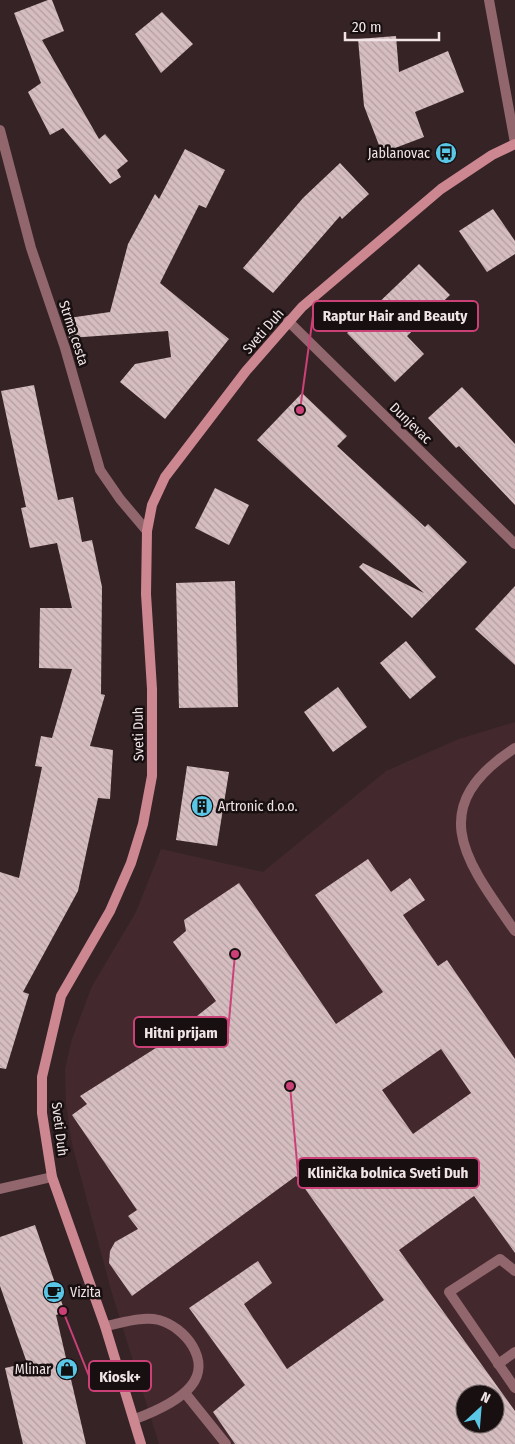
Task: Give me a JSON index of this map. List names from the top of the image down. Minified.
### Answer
{"streets":{"main road":["Sveti Duh"],"street":["Strma cesta","Dunjevac"]},"crossings":[["Sveti Duh","Strma cesta"],["Sveti Duh","Dunjevac"]],"places":{"bus stop":["Jablanovac"],"other":["Raptur Hair and Beauty","Hitni prijam","Klinička bolnica Sveti Duh","Kiosk+"],"building":["Artronic d.o.o."],"cafe":["Vizita"],"shop":["Mlinar"]},"scale_bar":"20 m","north":"top right"}
